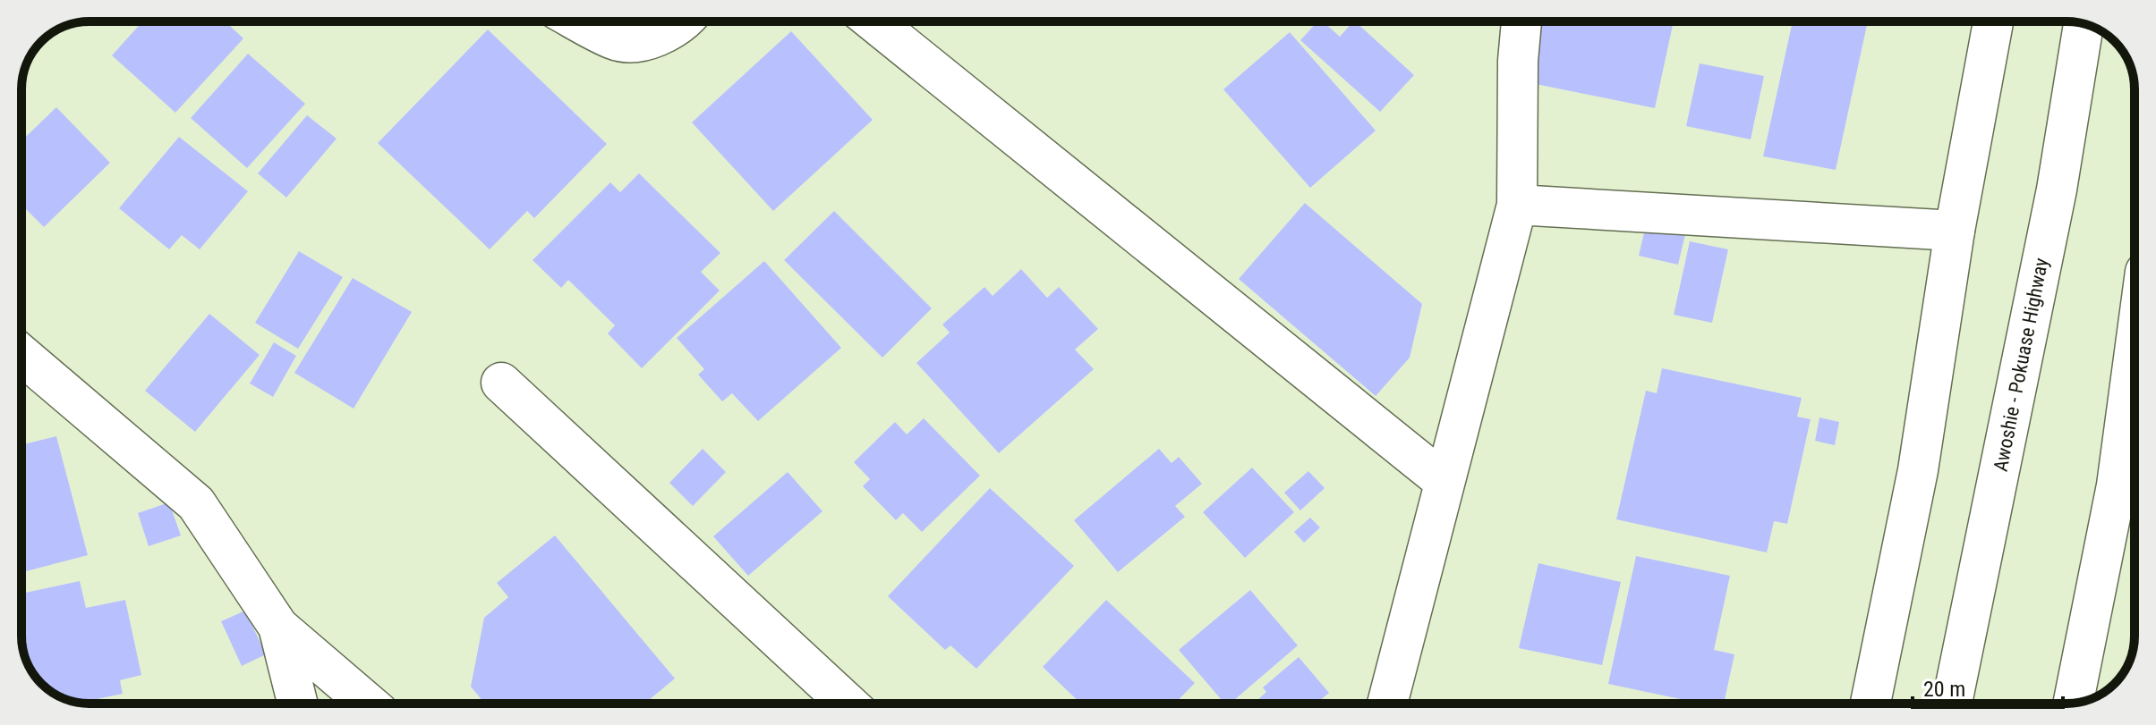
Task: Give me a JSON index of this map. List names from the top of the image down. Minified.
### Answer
{"streets":{"street":["Awoshie - Pokuase Highway"]},"scale_bar":"20 m"}
